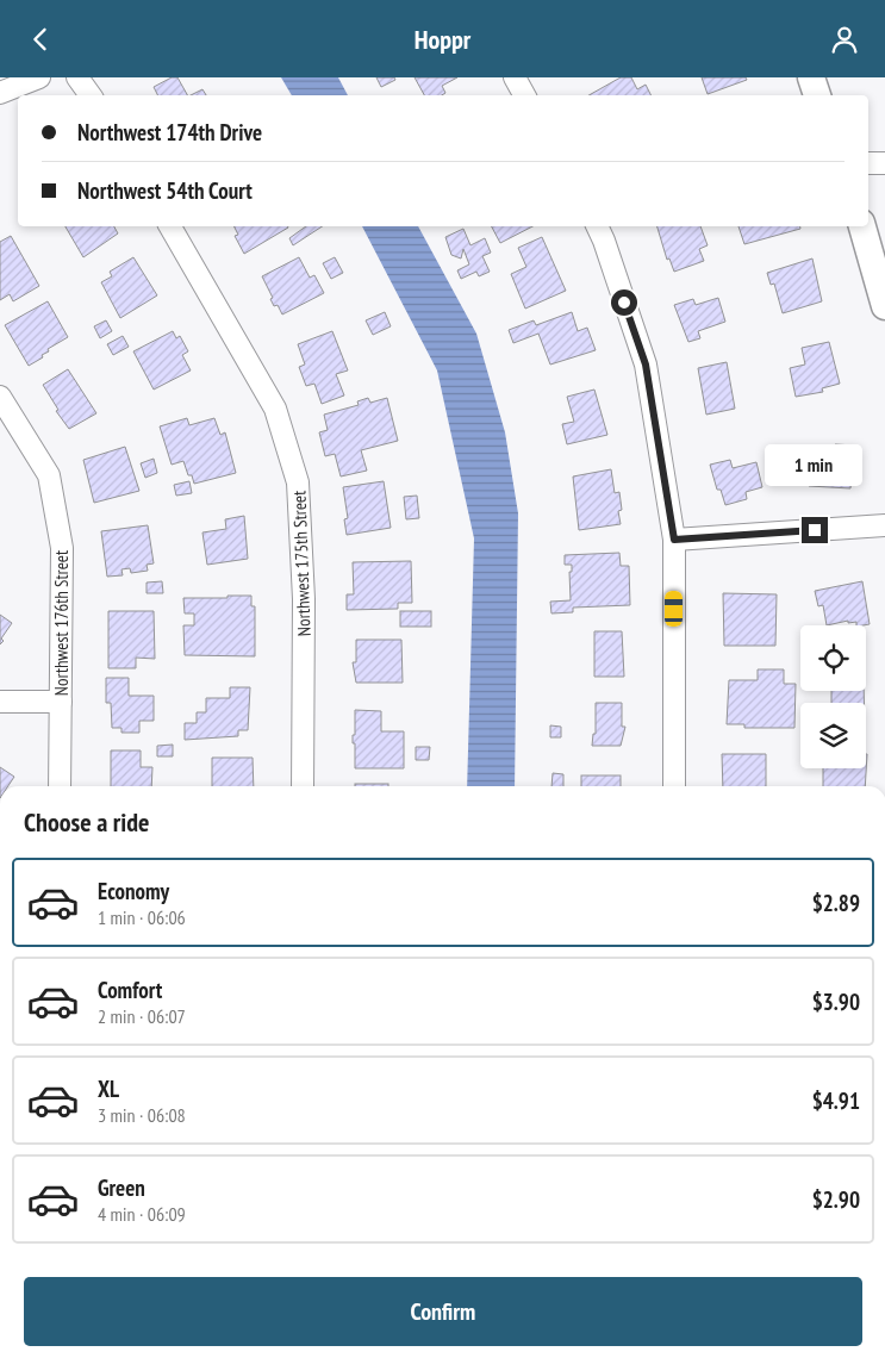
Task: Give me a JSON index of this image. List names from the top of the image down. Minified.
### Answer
{"streets":{"street":["Northwest 175th Street","Northwest 176th Street"]},"page":{"header":"Hoppr","banner":["Northwest 174th Drive","Northwest 54th Court"],"bubble":"1 min","heading":"Choose a ride","list":[{"name":"Economy","note":"1 min · 06:06","value":"$2.89"},{"name":"Comfort","note":"2 min · 06:07","value":"$3.90"},{"name":"XL","note":"3 min · 06:08","value":"$4.91"},{"name":"Green","note":"4 min · 06:09","value":"$2.90"}],"buttons":"Confirm"}}
